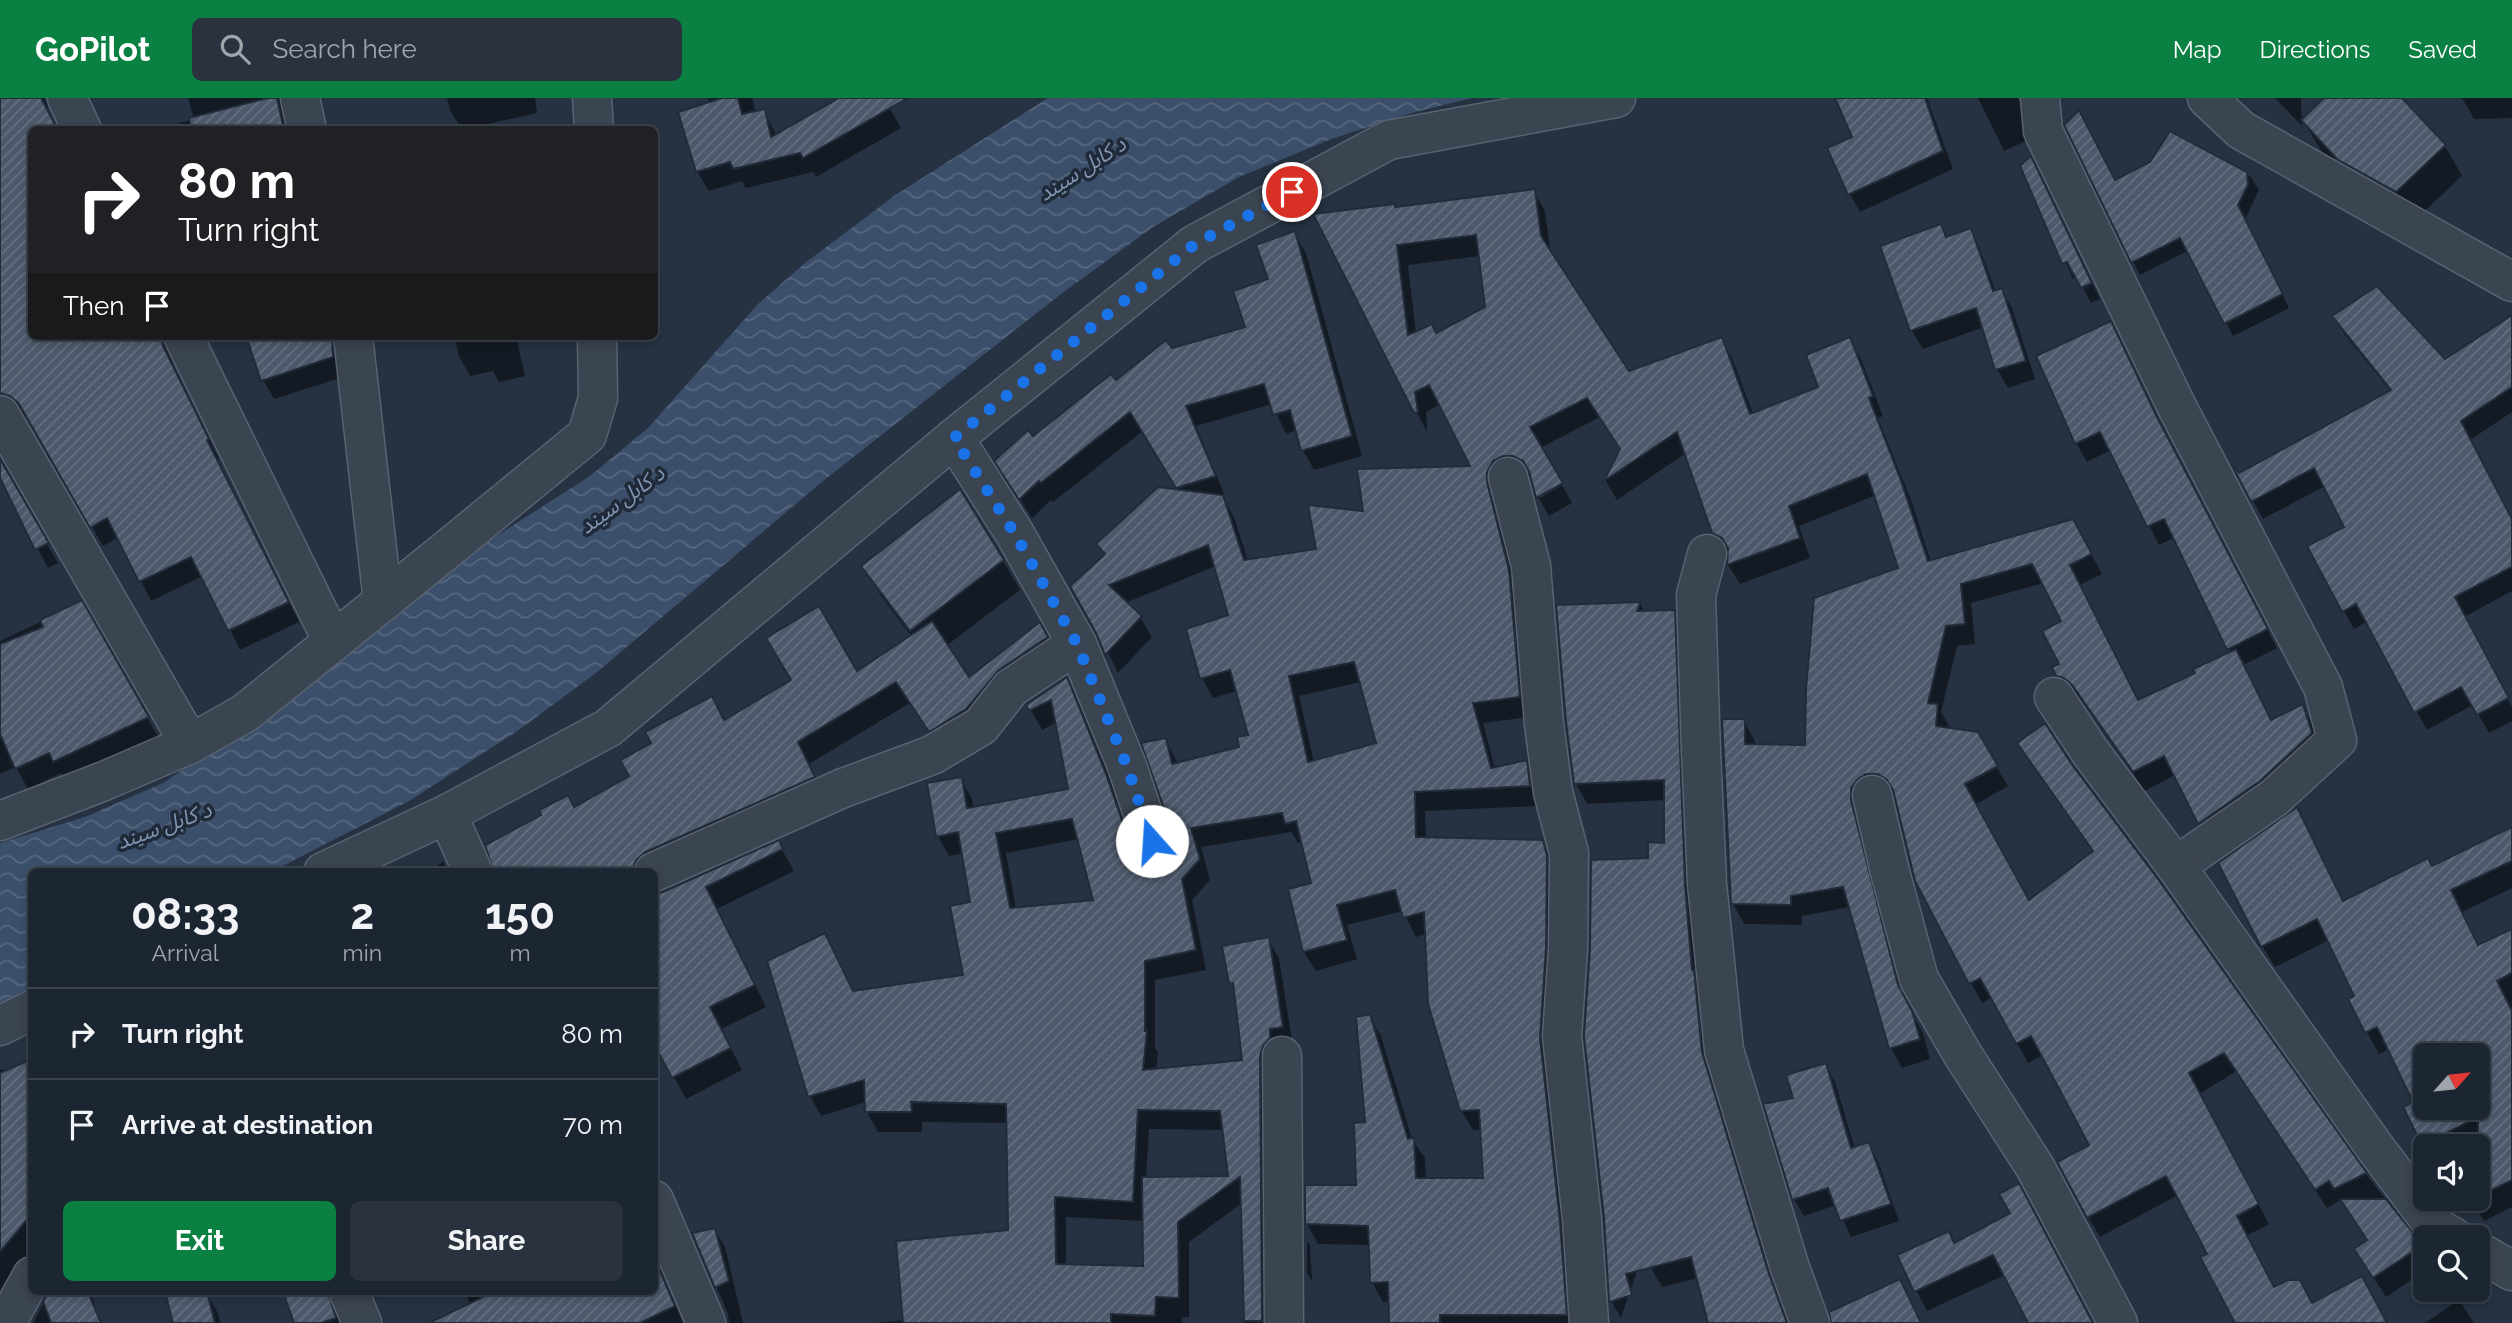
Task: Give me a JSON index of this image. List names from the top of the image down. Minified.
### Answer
{"water":["د کابل سيند"],"north":"top right","page":{"header":"GoPilot","search":"Search here","nav":["Map","Directions","Saved"],"turn":["80 m","Turn right"],"then":"Then","eta":["08:33","Arrival","2","min","150","m"],"list":[{"name":"Turn right","value":"80 m"},{"name":"Arrive at destination","value":"70 m"}],"buttons":["Exit","Share"]}}
